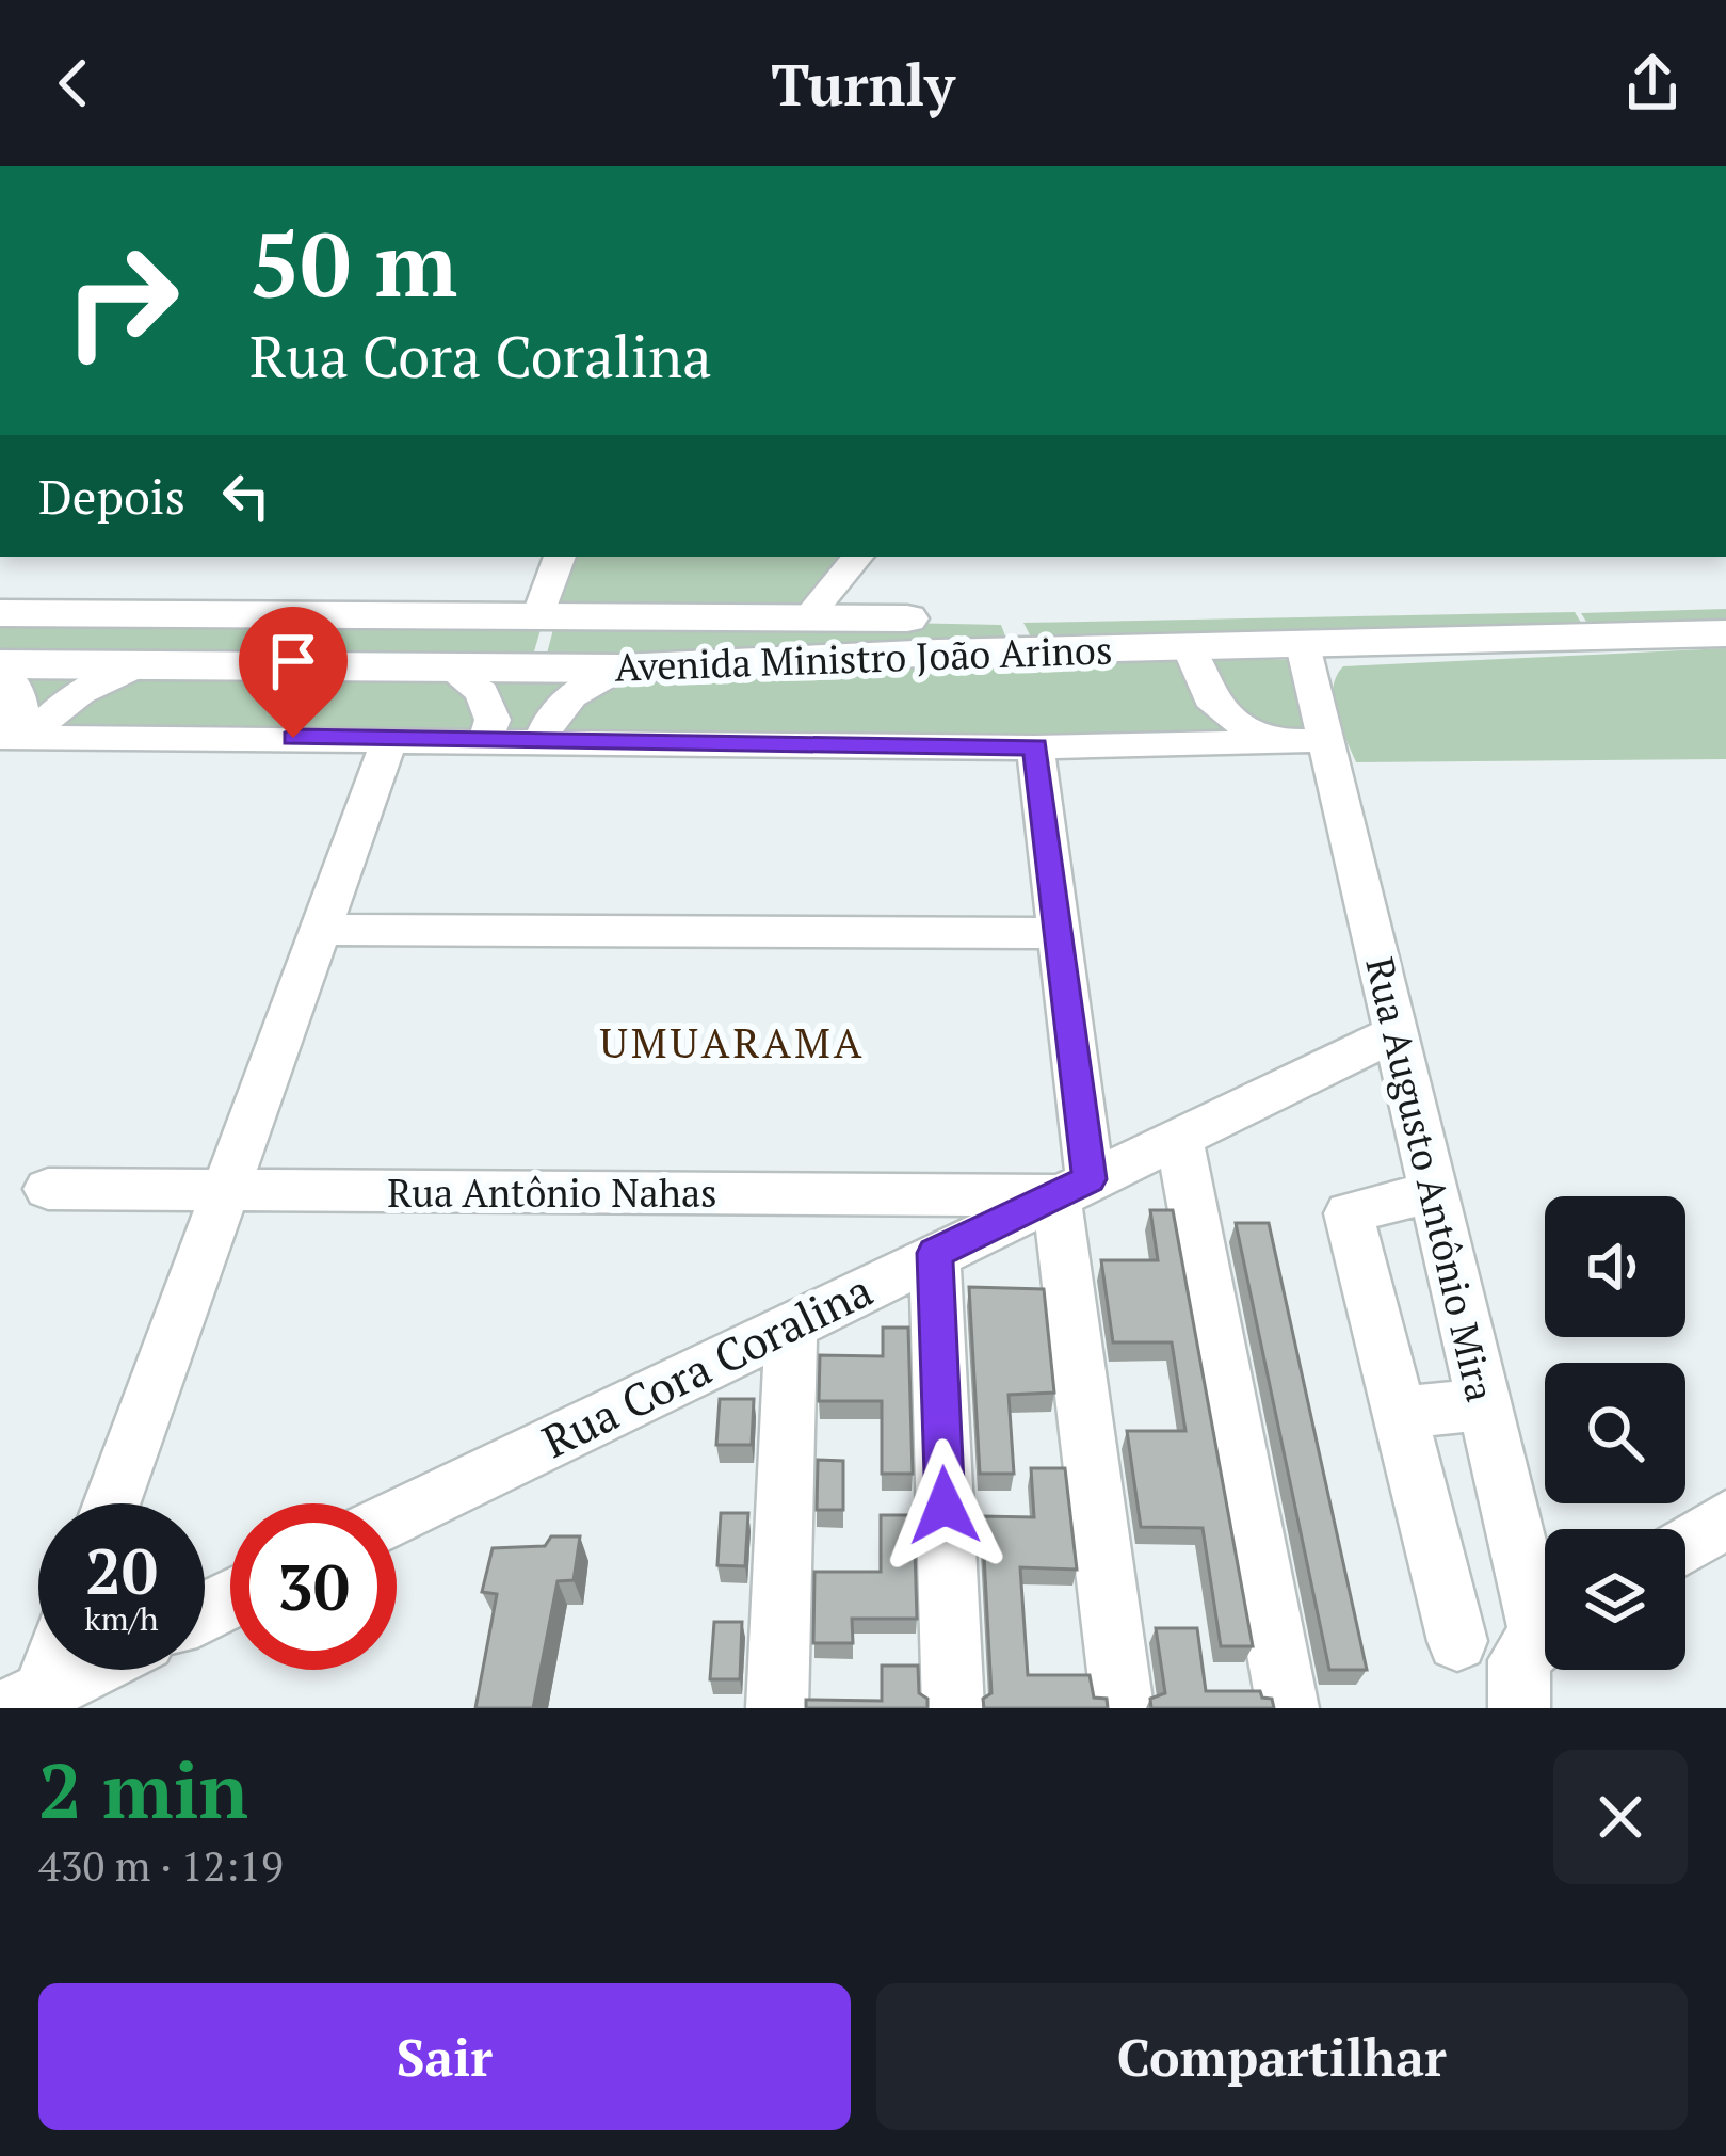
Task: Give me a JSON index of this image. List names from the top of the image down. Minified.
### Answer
{"streets":{"main road":["Avenida Ministro João Arinos"],"street":["Rua Augusto Antônio Mira","Rua Antônio Nahas","Rua Cora Coralina"]},"crossings":[["Avenida Ministro João Arinos","Rua Augusto Antônio Mira"],["Rua Augusto Antônio Mira","Rua Cora Coralina"],["Rua Antônio Nahas","Rua Cora Coralina"]],"districts":["UMUARAMA"],"page":{"header":"Turnly","turn":["50 m","Rua Cora Coralina"],"then":"Depois","speed":"20 km/h","limit":"30","heading":["2 min","430 m · 12:19"],"buttons":["Sair","Compartilhar"]}}
